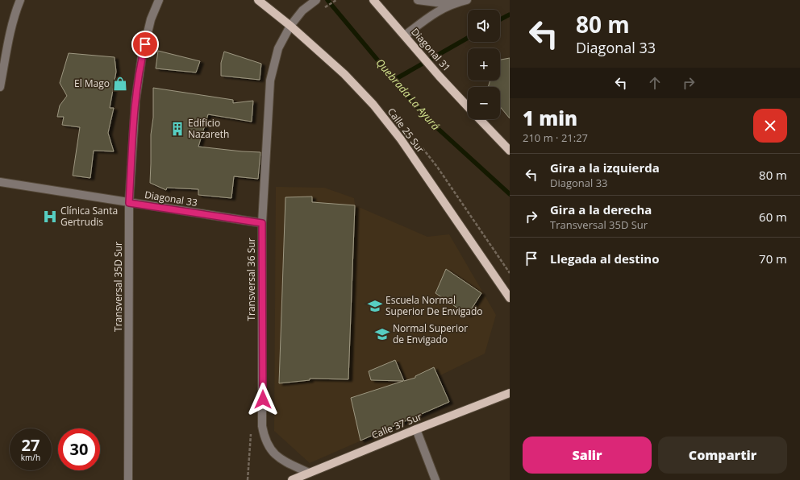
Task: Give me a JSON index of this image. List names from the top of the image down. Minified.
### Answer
{"streets":{"main road":["Diagonal 31","Calle 25 Sur","Calle 37 Sur"],"street":["Diagonal 33","Transversal 36 Sur","Transversal 35D Sur"]},"crossings":[["Calle 25 Sur","Transversal 36 Sur"],["Diagonal 33","Transversal 36 Sur"],["Diagonal 33","Transversal 35D Sur"],["Transversal 36 Sur","Calle 37 Sur"]],"water":["Quebrada La Ayurá"],"places":{"shop":["El Mago"],"building":["Edificio Nazareth"],"hospital":["Clínica Santa Gertrudis"],"school or university":["Escuela Normal Superior De Envigado","Normal Superior de Envigado"]},"page":{"turn":["80 m","Diagonal 33"],"map_buttons":["+","−"],"heading":["1 min","210 m · 21:27"],"list":[{"name":"Gira a la izquierda","note":"Diagonal 33","value":"80 m"},{"name":"Gira a la derecha","note":"Transversal 35D Sur","value":"60 m"},{"name":"Llegada al destino","value":"70 m"}],"speed":"27 km/h","limit":"30","buttons":["Salir","Compartir"]}}
